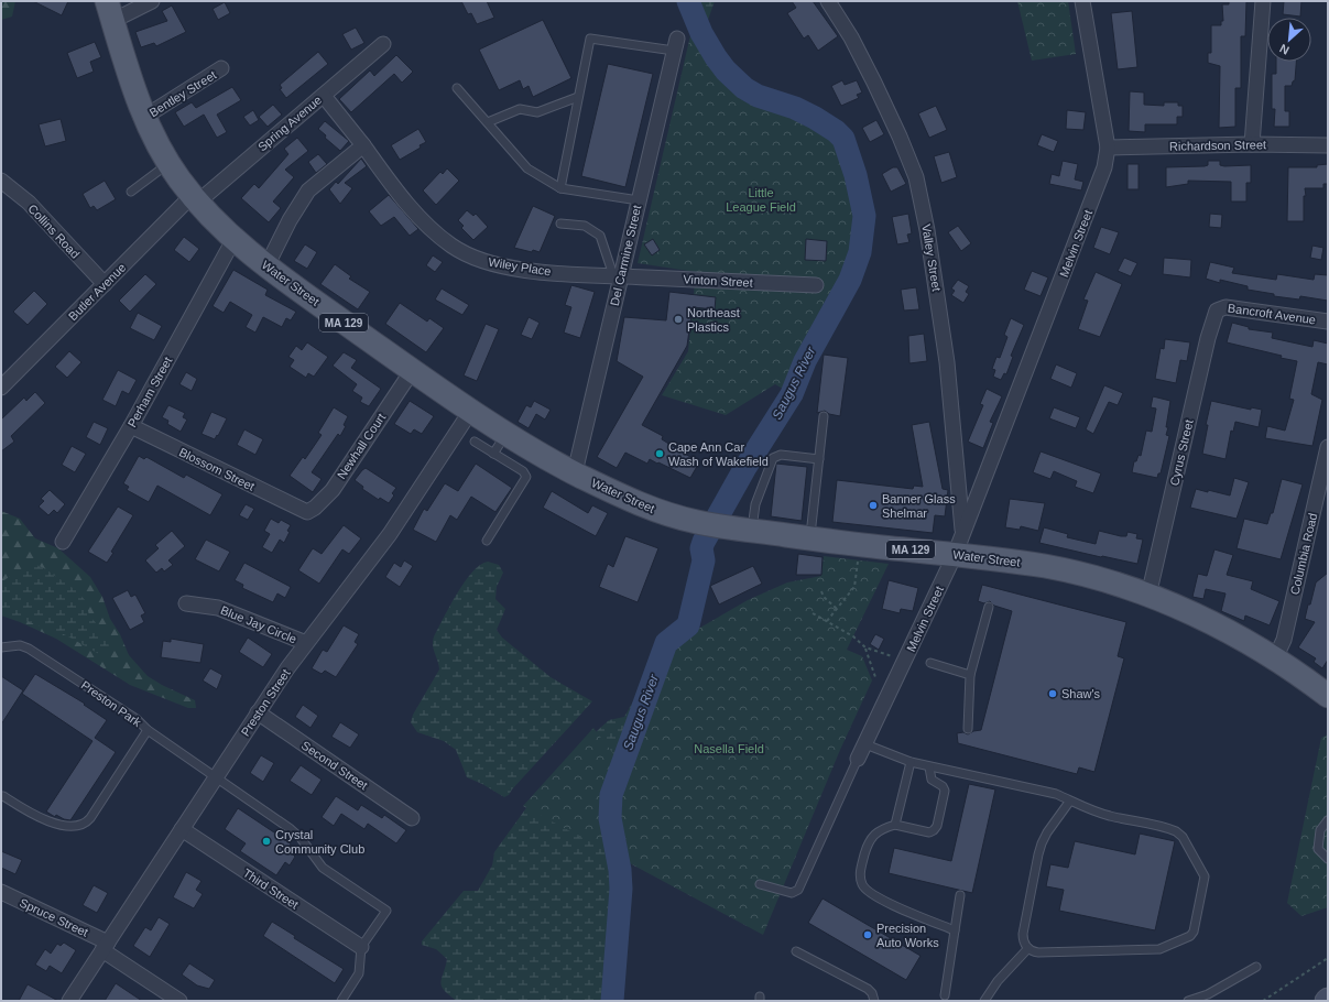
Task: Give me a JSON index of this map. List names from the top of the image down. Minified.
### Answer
{"streets":{"main road":["Water Street","MA 129"],"street":["Bentley Street","Spring Avenue","Richardson Street","Collins Road","Melvin Street","Del Carmine Street","Valley Street","Wiley Place","Vinton Street","Butler Avenue","Bancroft Avenue","Perham Street","Newhall Court","Cyrus Street","Blossom Street","Columbia Road","Blue Jay Circle","Preston Street","Second Street","Third Street","Spruce Street"],"lane":["Preston Park"]},"crossings":[["Bentley Street","Water Street"],["Spring Avenue","Wiley Place"],["Spring Avenue","Water Street"],["Spring Avenue","Butler Avenue"],["Richardson Street","Melvin Street"],["Collins Road","Butler Avenue"],["Melvin Street","Valley Street"],["Melvin Street","Water Street"],["Del Carmine Street","Wiley Place"],["Del Carmine Street","Vinton Street"],["Del Carmine Street","Water Street"],["Valley Street","Water Street"],["Wiley Place","Vinton Street"],["Water Street","Butler Avenue"],["Water Street","Perham Street"],["Water Street","Newhall Court"],["Water Street","Cyrus Street"],["Water Street","Columbia Road"],["Water Street","Preston Street"],["Bancroft Avenue","Cyrus Street"],["Perham Street","Blossom Street"],["Newhall Court","Blossom Street"],["Blue Jay Circle","Preston Street"],["Preston Street","Preston Park"],["Preston Street","Second Street"],["Preston Street","Third Street"],["Preston Street","Spruce Street"],["Preston Park","Third Street"]],"water":["Saugus River"],"parks":["Little League Field","Nasella Field"],"places":["Northeast Plastics","Cape Ann Car Wash of Wakefield","Banner Glass Shelmar","Shaw's","Crystal Community Club","Precision Auto Works"],"north":"bottom left"}
